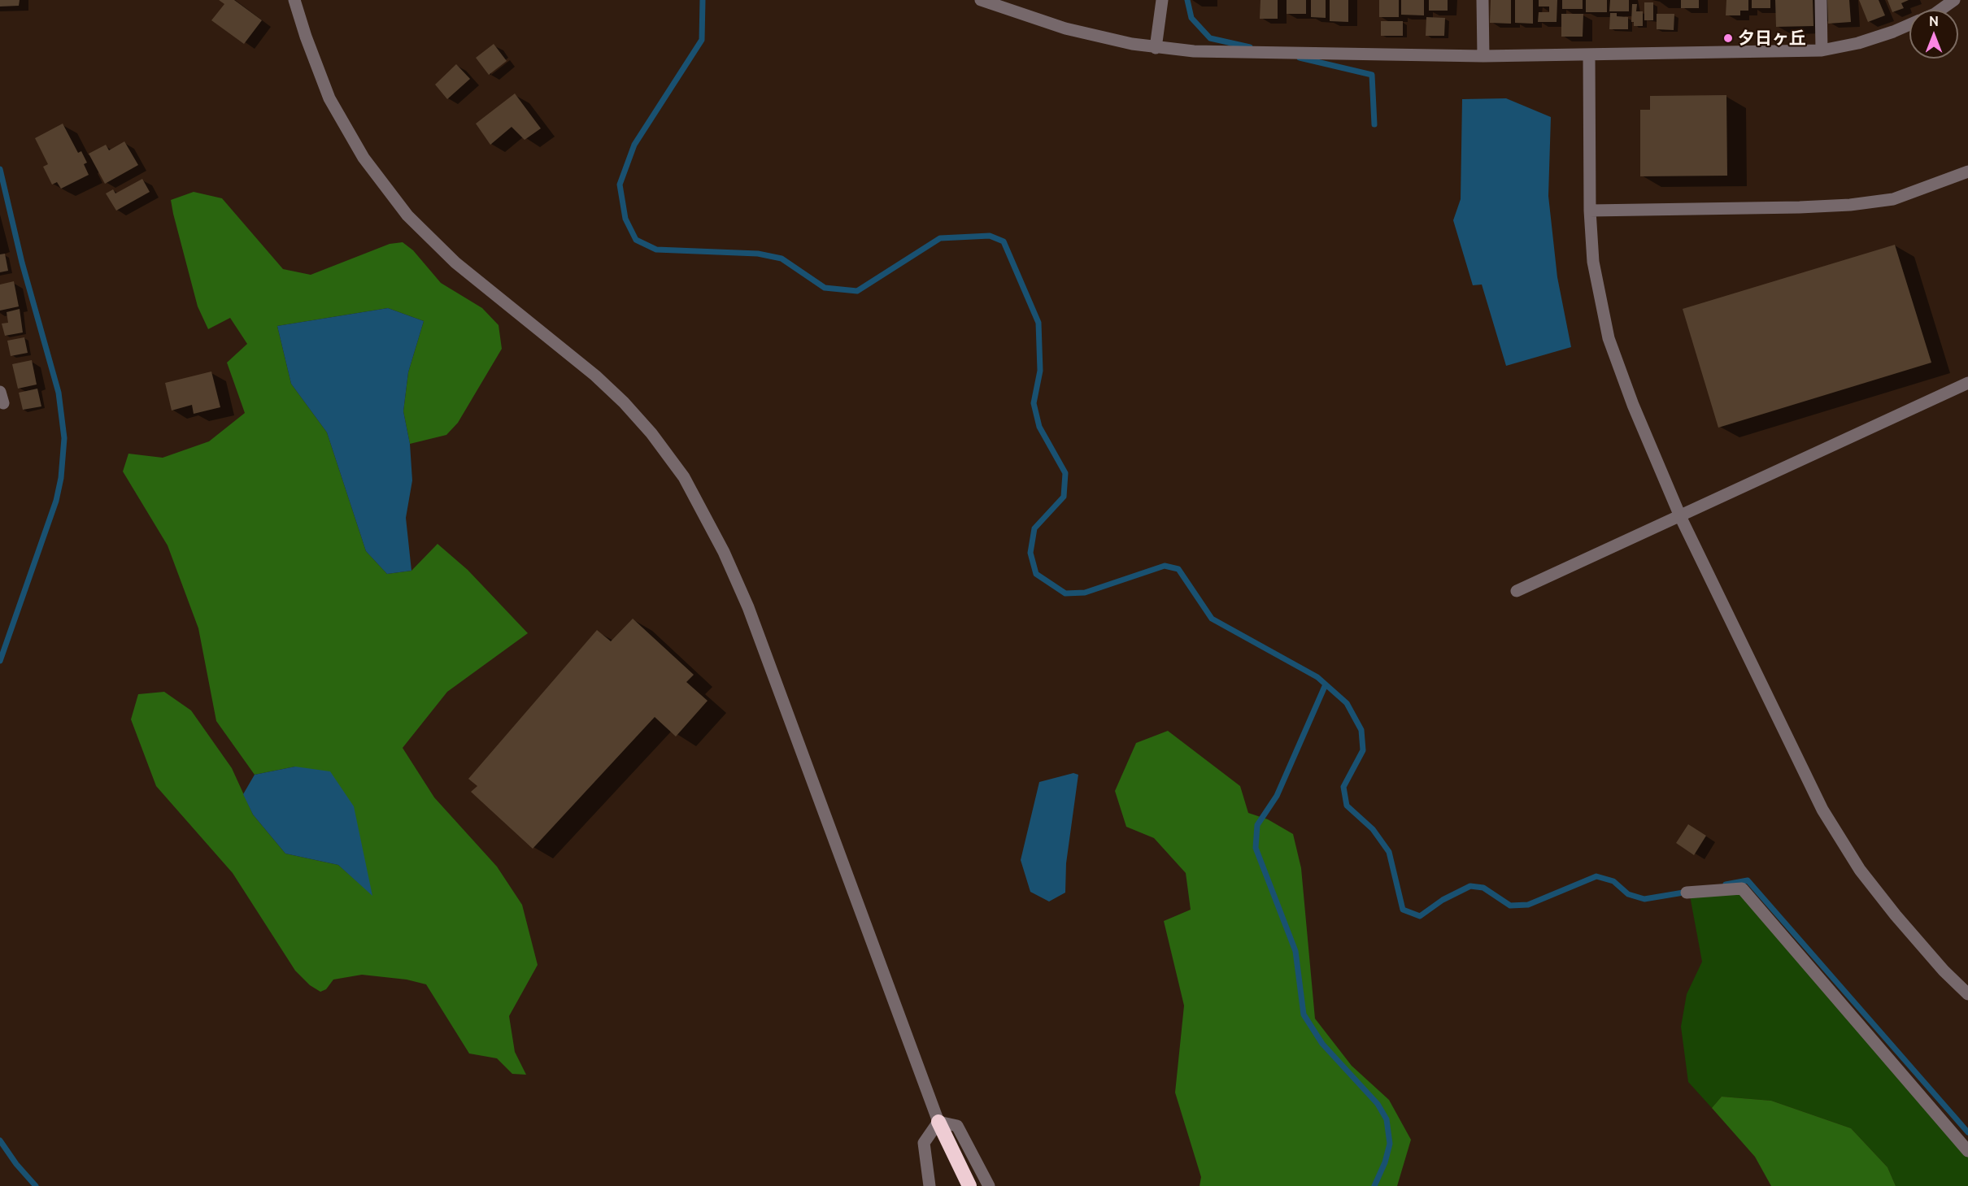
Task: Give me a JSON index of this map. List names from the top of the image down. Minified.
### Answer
{"places":["夕日ヶ丘"],"north":"top"}
